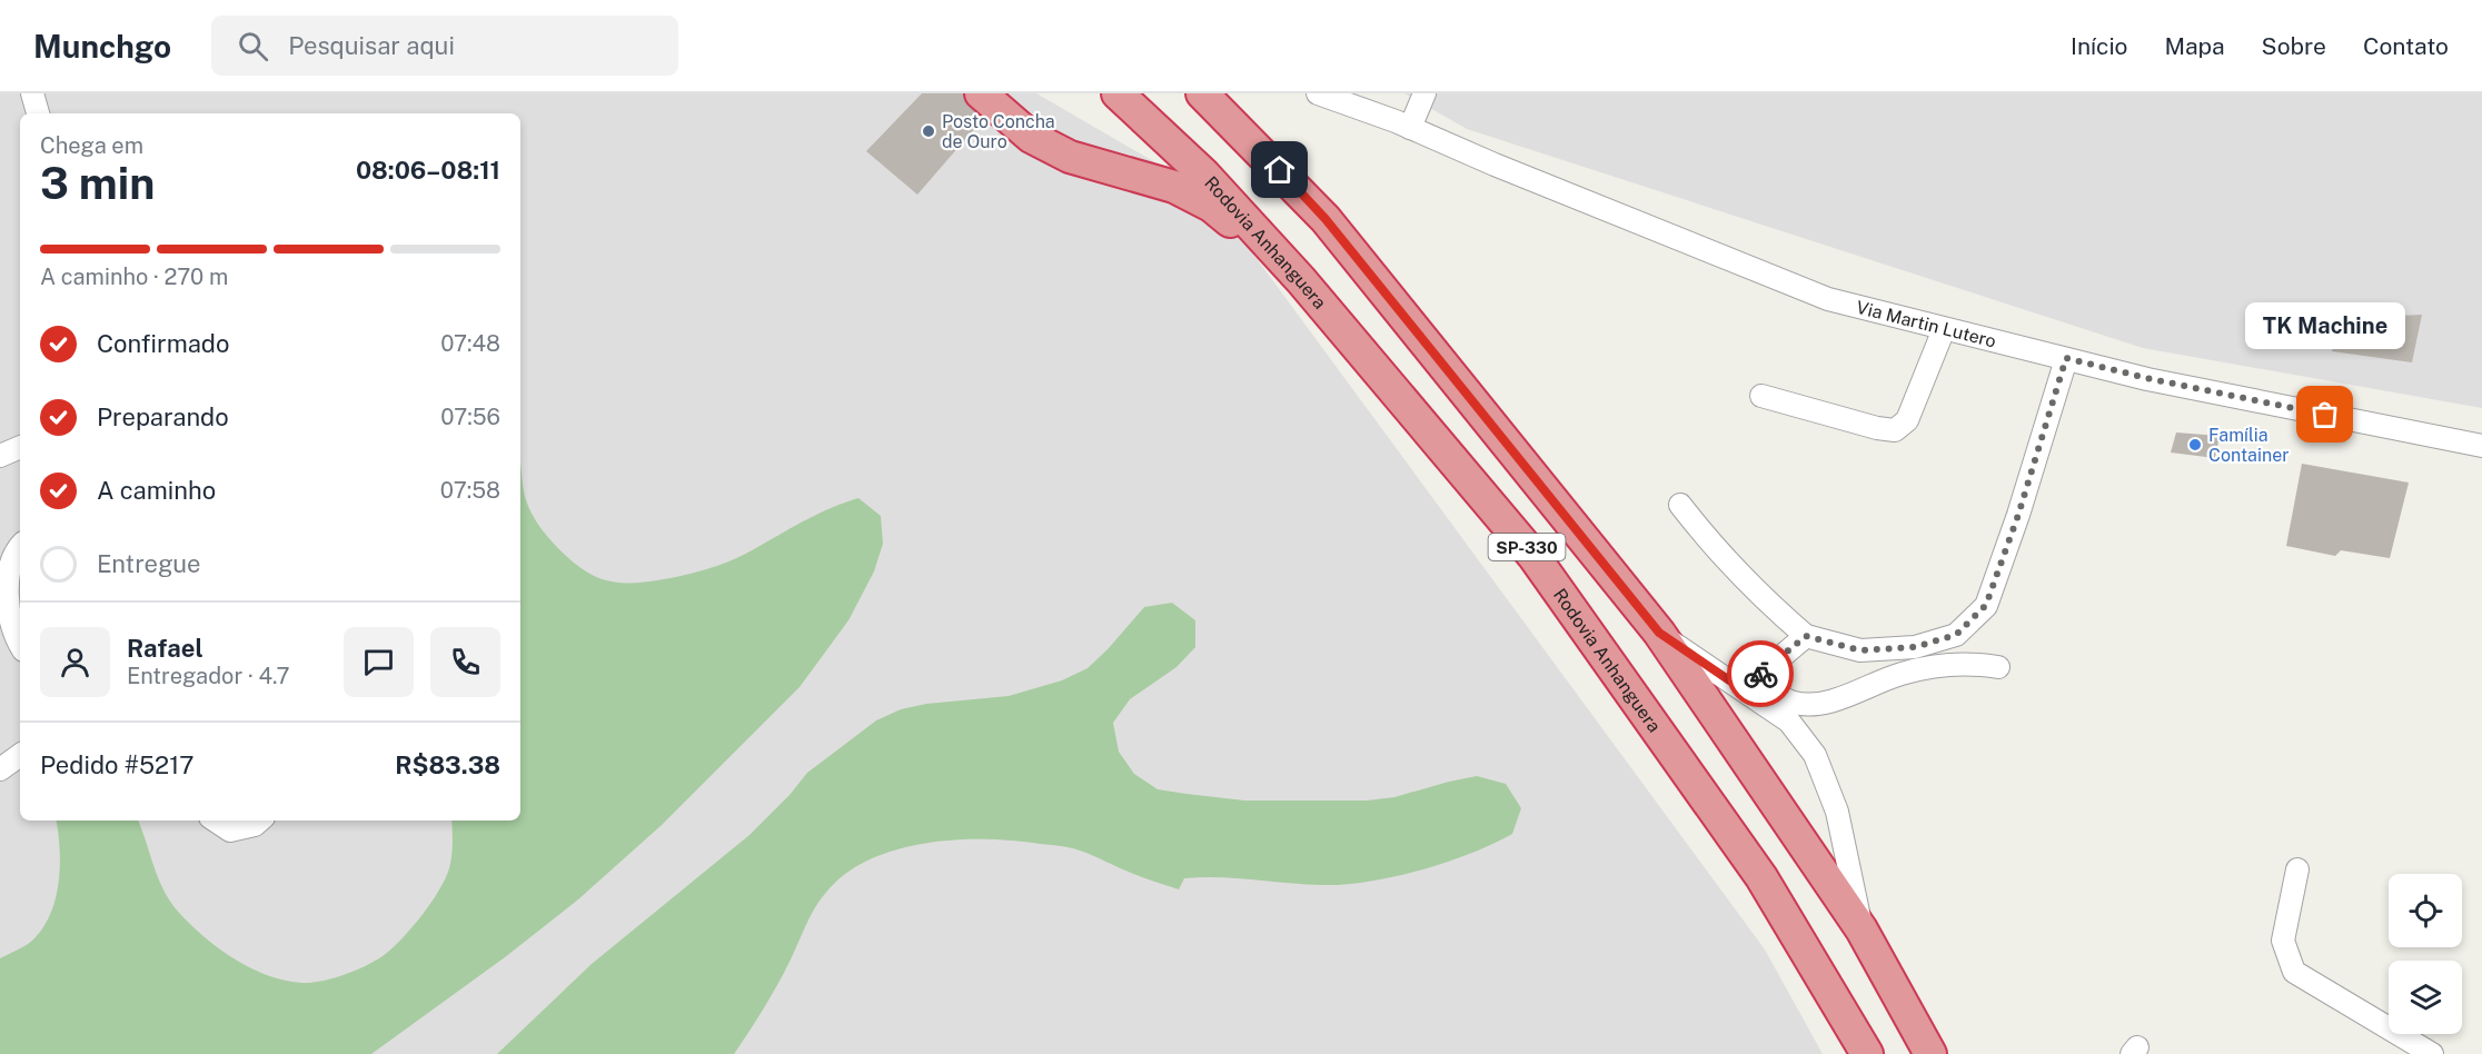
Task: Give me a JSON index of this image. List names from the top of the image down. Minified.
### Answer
{"streets":{"highway":["Rodovia Anhanguera","SP-330"],"street":["Via Martin Lutero"]},"places":["Posto Concha de Ouro","TK Machine","Família Container"],"page":{"header":"Munchgo","search":"Pesquisar aqui","nav":["Início","Mapa","Sobre","Contato"],"heading":["3 min","Chega em","08:06–08:11"],"panel":["Rafael","Entregador · 4.7","Pedido #5217","R$83.38"],"bar":"A caminho · 270 m","bubble":"TK Machine","list":[["Confirmado","07:48"],["Preparando","07:56"],["A caminho","07:58"],"Entregue"]}}
